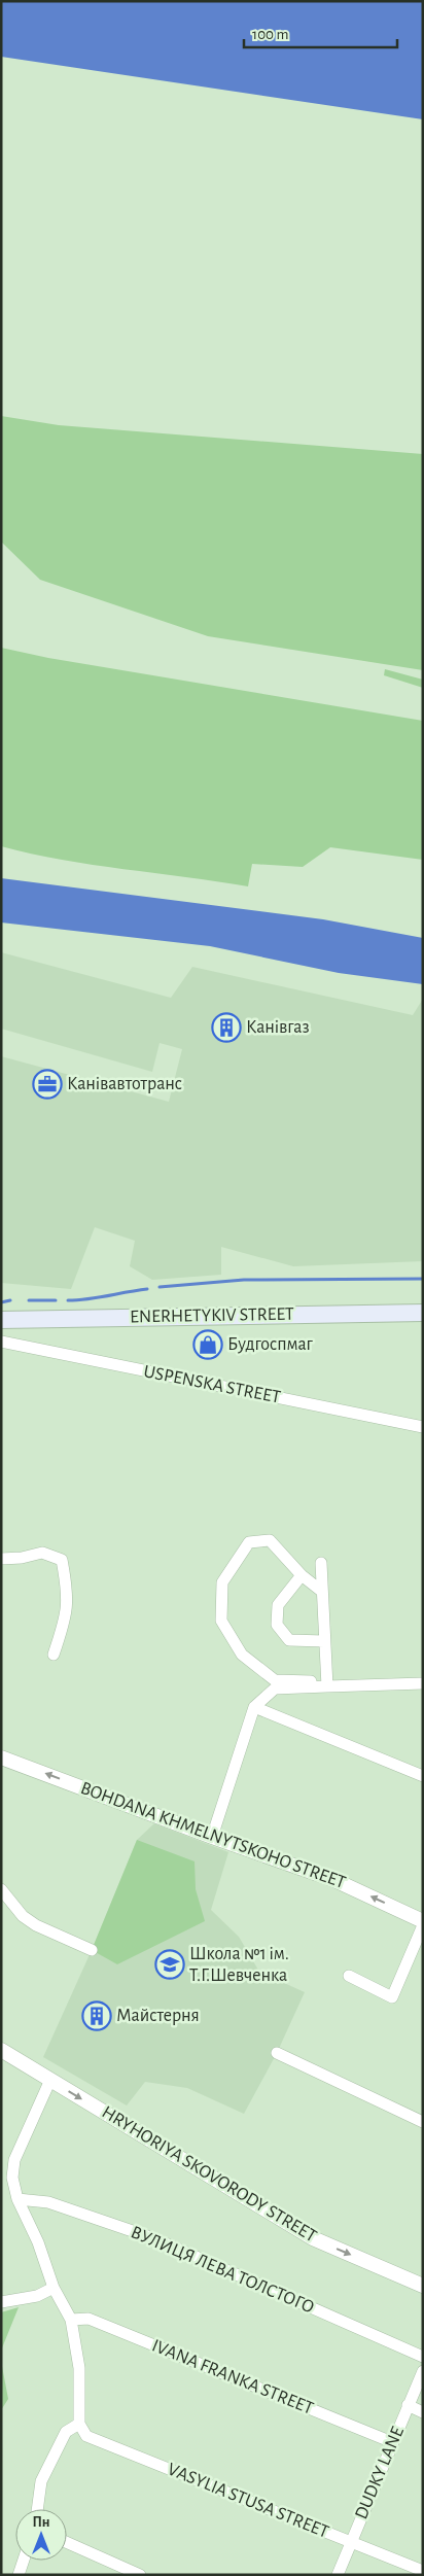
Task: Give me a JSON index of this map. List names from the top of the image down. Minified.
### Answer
{"streets":{"main road":["ENERHETYKIV STREET"],"street":["USPENSKA STREET","BOHDANA KHMELNYTSKOHO STREET","HRYHORIYA SKOVORODY STREET","ВУЛИЦЯ ЛЕВА ТОЛСТОГО","IVANA FRANKA STREET","DUDKY LANE","VASYLIA STUSA STREET"]},"crossings":[["IVANA FRANKA STREET","DUDKY LANE"],["DUDKY LANE","VASYLIA STUSA STREET"]],"one_way":["BOHDANA KHMELNYTSKOHO STREET","HRYHORIYA SKOVORODY STREET"],"places":{"building":["Канівгаз","Майстерня"],"office":["Канівавтотранс"],"shop":["Будгоспмаг"],"school or university":["Школа №1 ім. Т.Г.Шевченка"]},"scale_bar":"100 m","north":"top"}
